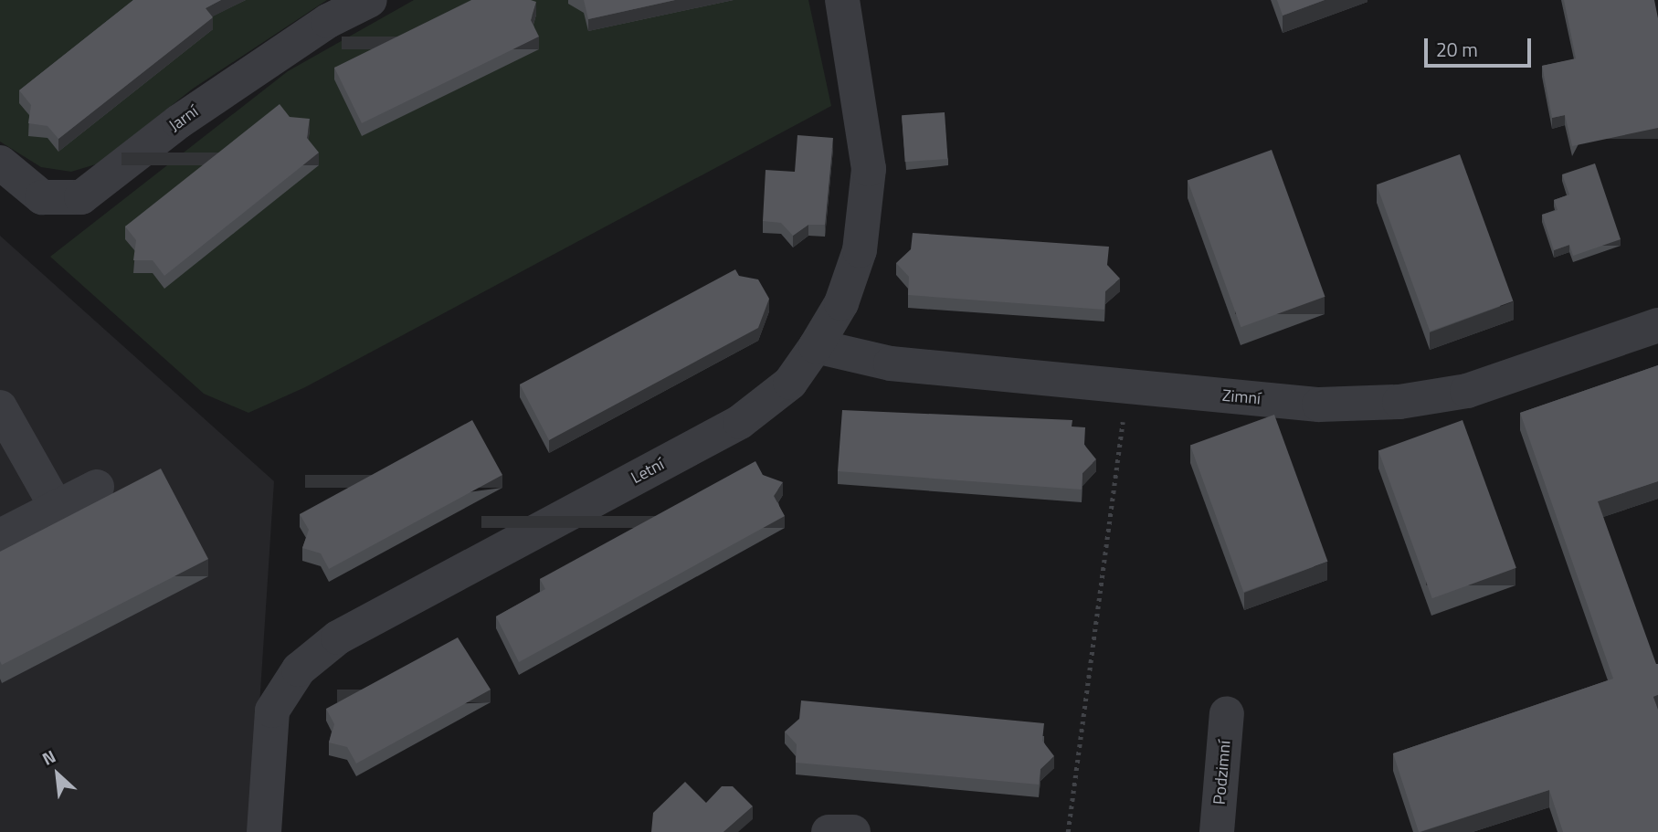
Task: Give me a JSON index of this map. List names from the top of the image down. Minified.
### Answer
{"streets":{"street":["Jarní","Zimní","Letní","Podzimní"]},"crossings":[["Zimní","Letní"]],"scale_bar":"20 m","north":"top left"}
